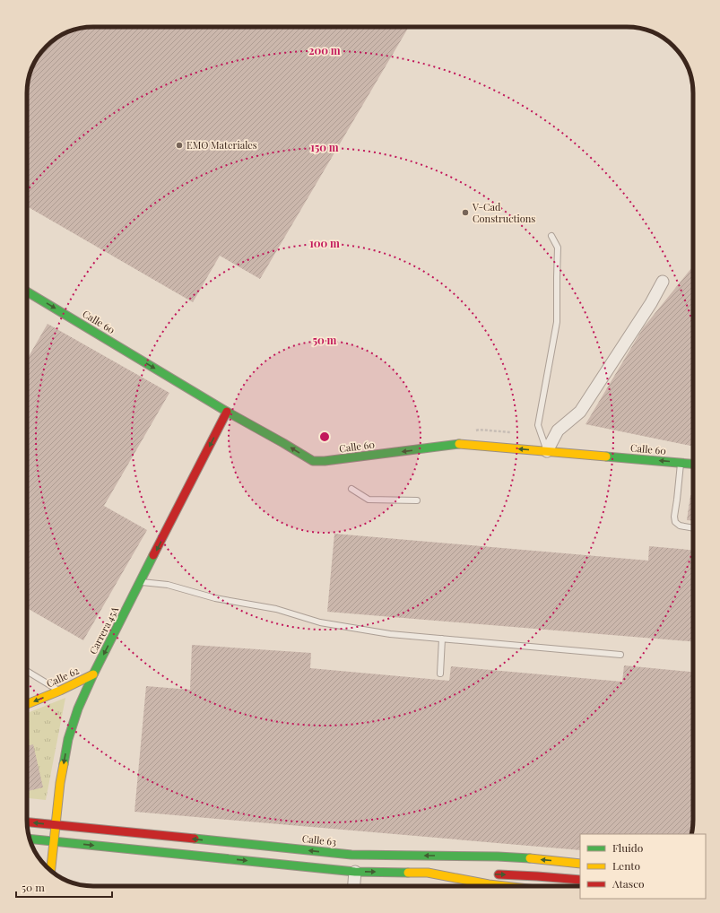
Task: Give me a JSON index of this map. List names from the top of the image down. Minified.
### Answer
{"streets":{"street":["Calle 60","Carrera 45A","Calle 62","Calle 63"]},"crossings":[["Calle 60","Carrera 45A"],["Carrera 45A","Calle 62"],["Carrera 45A","Calle 63"]],"one_way":["Carrera 45A","Calle 62"],"places":["EMO Materiales","V-Cad Constructions"],"legend":["Fluido","Lento","Atasco"],"scale_bar":"50 m","rings":["200 m","150 m","100 m","50 m"]}
